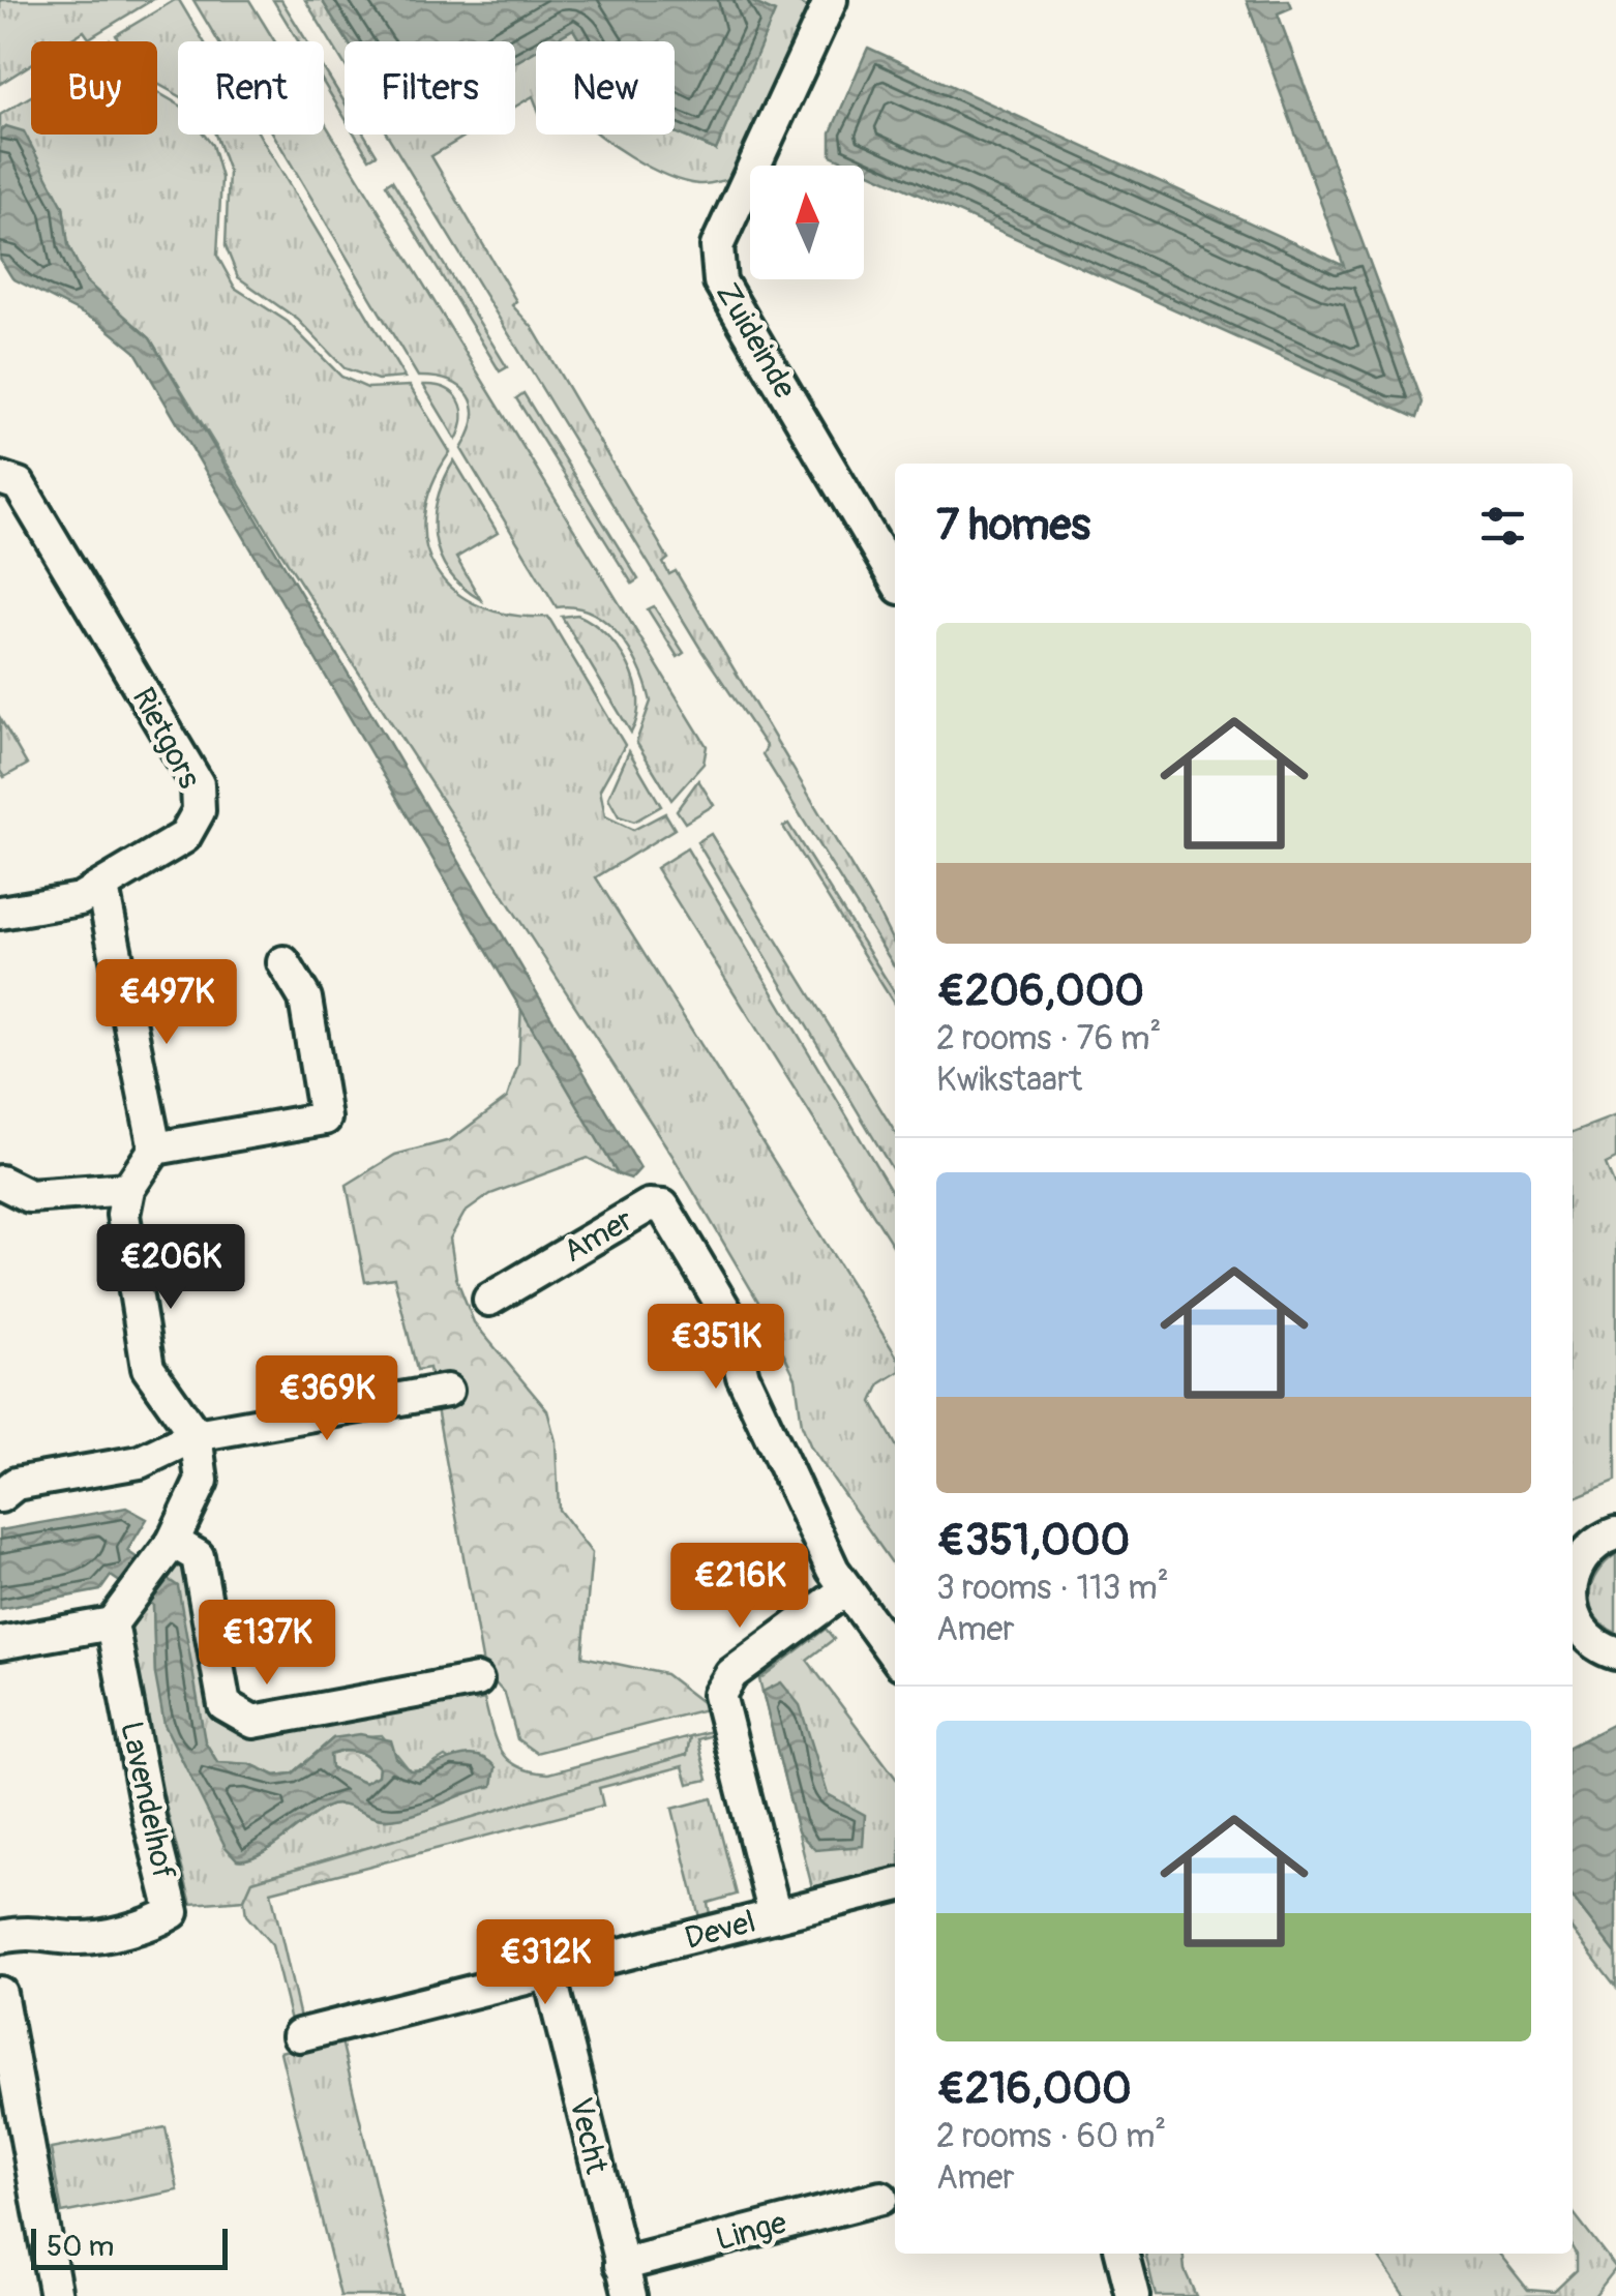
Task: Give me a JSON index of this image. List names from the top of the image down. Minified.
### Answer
{"streets":{"street":["Zuideinde","Rietgors","Amer","Lavendelhof","Devel","Vecht","Linge"]},"crossings":[["Devel","Vecht"],["Vecht","Linge"]],"scale_bar":"50 m","north":"top","page":{"chip":["Buy","Rent","Filters","New"],"heading":"7 homes","list":[{"name":"€206,000","note":"2 rooms · 76 m² · Kwikstaart"},{"name":"€351,000","note":"3 rooms · 113 m² · Amer"},{"name":"€216,000","note":"2 rooms · 60 m² · Amer"}],"price":["€497K","€206K","€351K","€369K","€216K","€137K","€312K"],"scale":"50 m"}}
